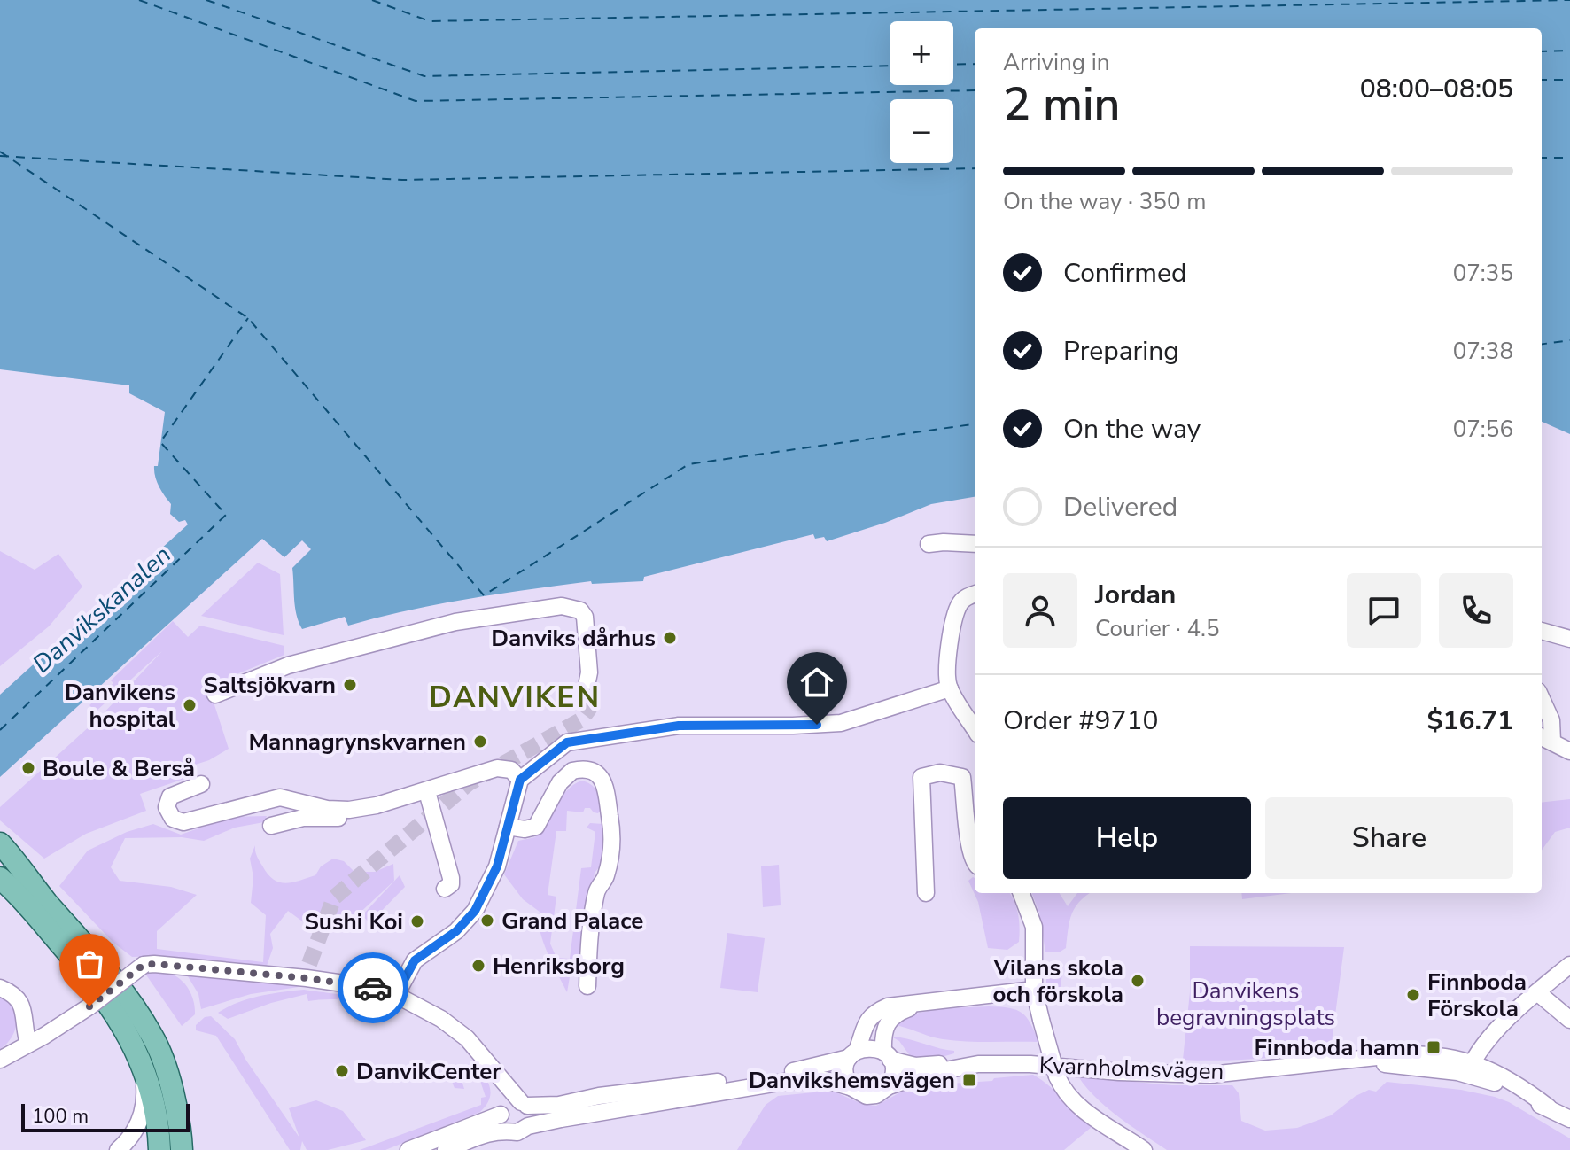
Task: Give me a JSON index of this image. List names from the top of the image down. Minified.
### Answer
{"streets":{"street":["Kvarnholmsvägen"]},"districts":["DANVIKEN"],"water":["Danvikskanalen"],"parks":["Danvikens begravningsplats"],"places":{"other":["Danviks dårhus","Saltsjökvarn","Danvikens hospital","Mannagrynskvarnen","Boule & Berså","Grand Palace","Sushi Koi","Henriksborg","Vilans skola och förskola","Finnboda Förskola","DanvikCenter"],"transit":["Finnboda hamn","Danvikshemsvägen"]},"scale_bar":"100 m","page":{"map_buttons":["+","−"],"heading":["2 min","Arriving in","08:00–08:05"],"panel":["Jordan","Courier · 4.5","Order #9710","$16.71"],"bar":"On the way · 350 m","list":[["Confirmed","07:35"],["Preparing","07:38"],["On the way","07:56"],"Delivered"],"buttons":["Help","Share"],"scale":"100 m"}}
